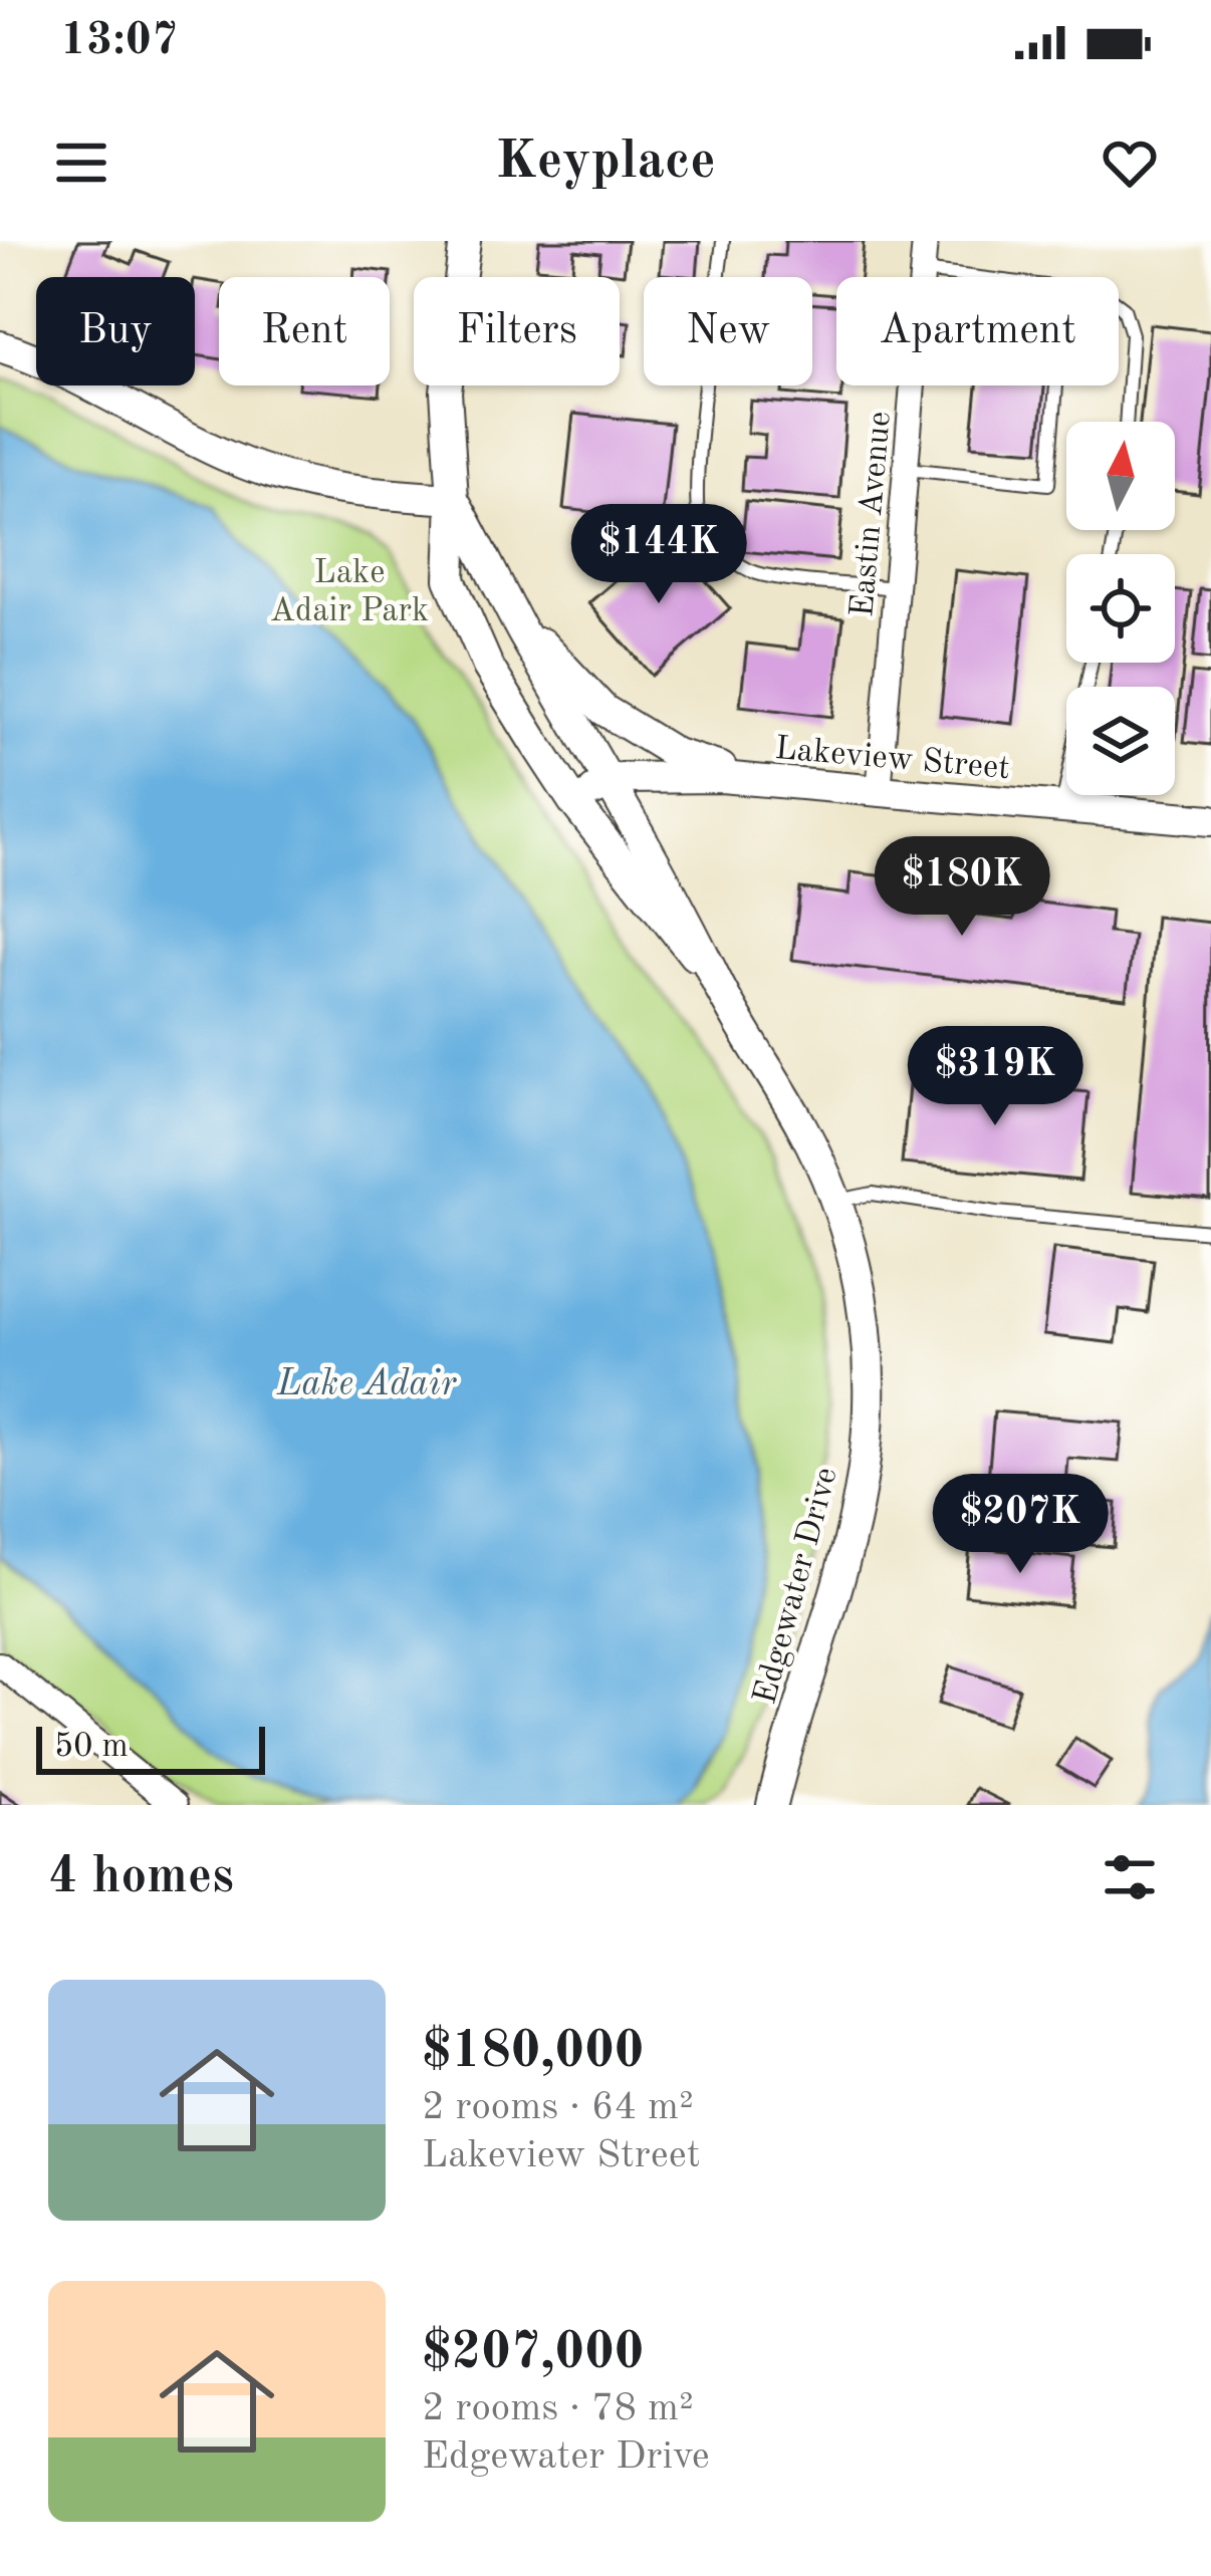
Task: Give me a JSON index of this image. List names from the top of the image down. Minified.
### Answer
{"streets":{"street":["Eastin Avenue","Lakeview Street","Edgewater Drive"]},"crossings":[["Eastin Avenue","Lakeview Street"],["Lakeview Street","Edgewater Drive"]],"water":["Lake Adair"],"parks":["Lake Adair Park"],"scale_bar":"50 m","north":"top","page":{"status":"13:07","header":"Keyplace","chip":["Buy","Rent","Filters","New","Apartment"],"price":["$144K","$180K","$319K","$207K"],"scale":"50 m","heading":"4 homes","list":[{"name":"$180,000","note":"2 rooms · 64 m² · Lakeview Street"},{"name":"$207,000","note":"2 rooms · 78 m² · Edgewater Drive"}]}}
